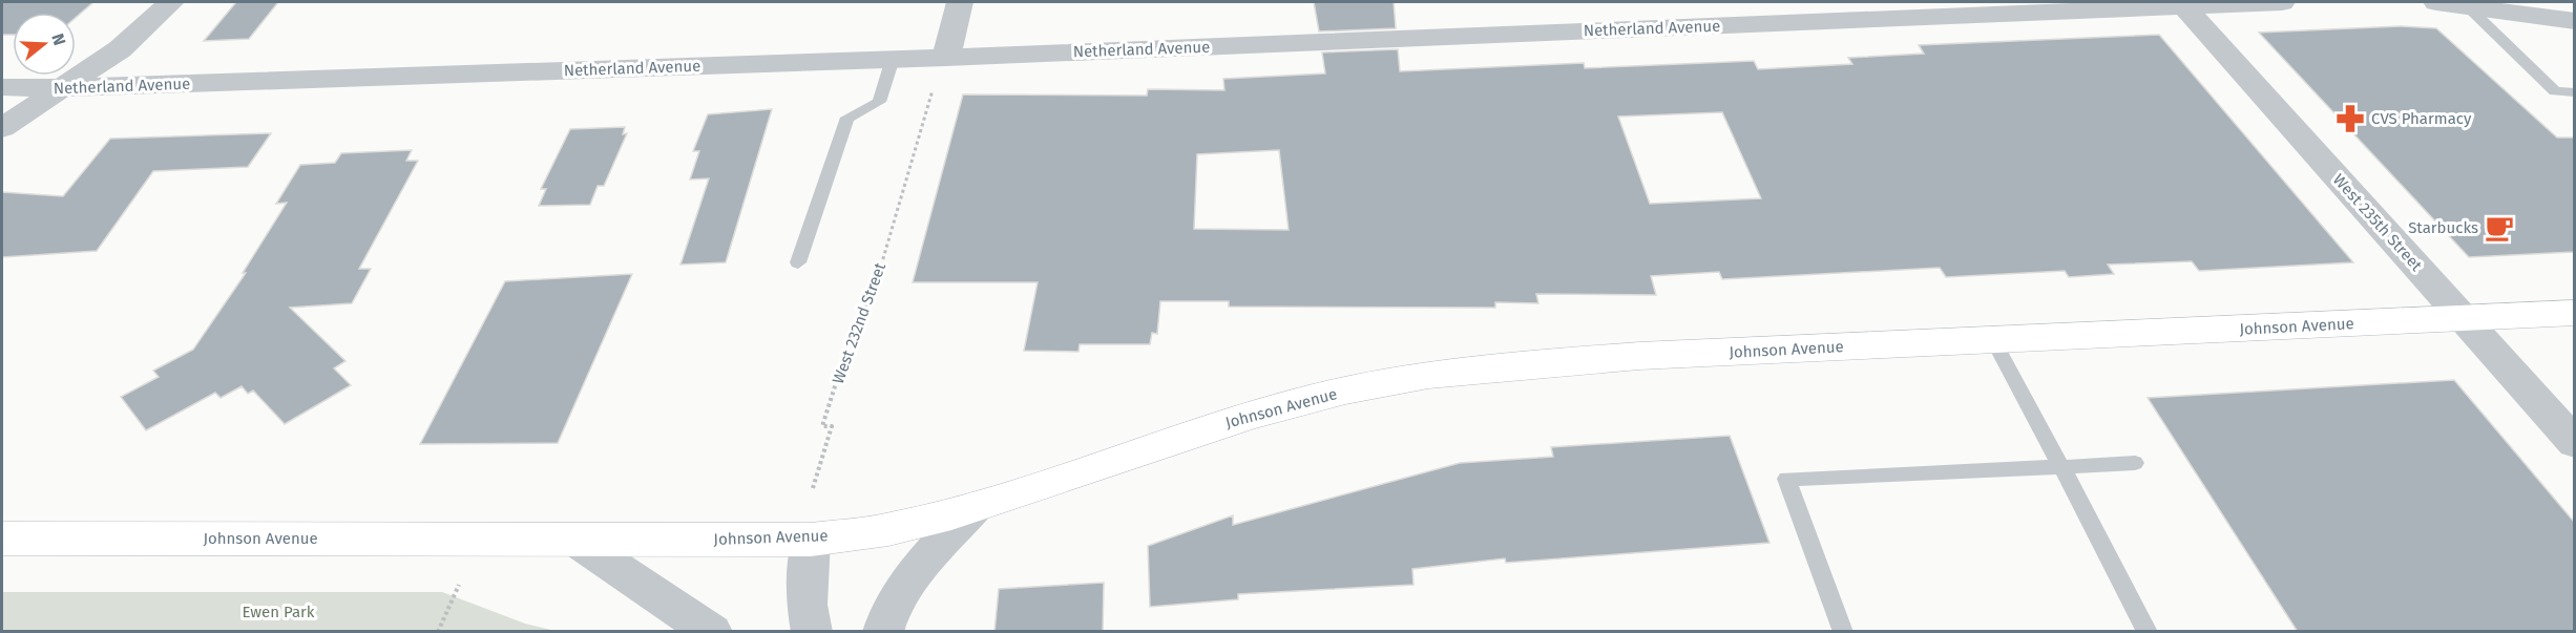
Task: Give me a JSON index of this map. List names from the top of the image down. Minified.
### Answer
{"streets":{"street":["Netherland Avenue","West 235th Street","Johnson Avenue"],"path":["West 232nd Street"]},"crossings":[["Netherland Avenue","West 235th Street"],["West 235th Street","Johnson Avenue"]],"parks":["Ewen Park"],"places":{"pharmacy":["CVS Pharmacy"],"cafe":["Starbucks"]},"north":"right"}
